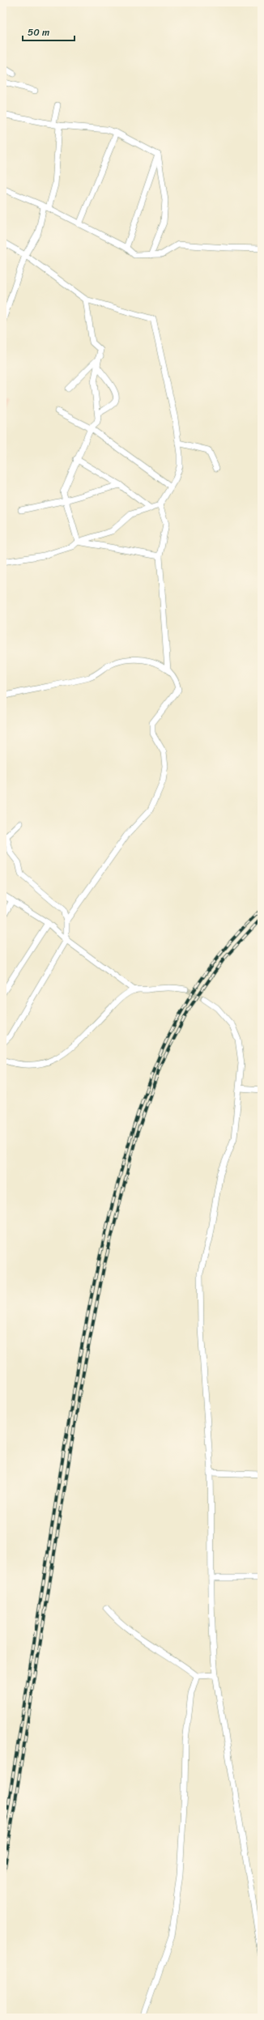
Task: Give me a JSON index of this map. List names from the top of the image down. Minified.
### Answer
{"scale_bar":"50 m"}
